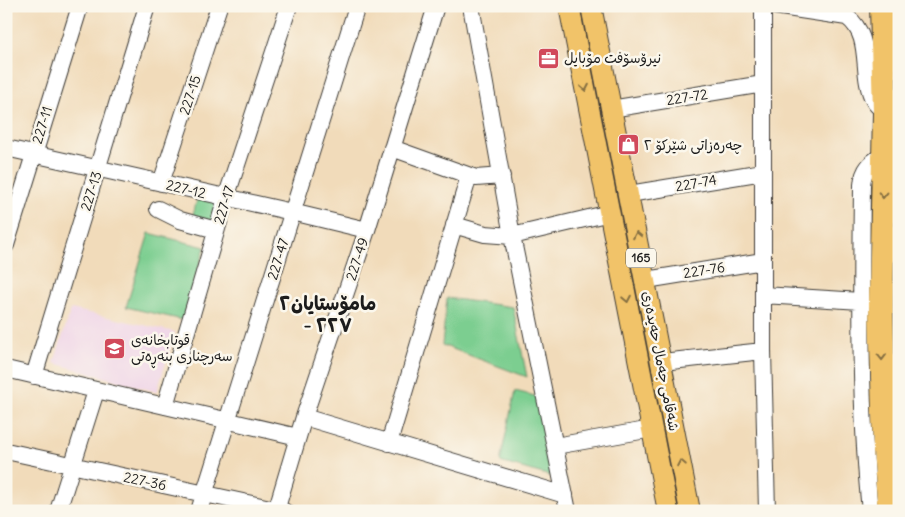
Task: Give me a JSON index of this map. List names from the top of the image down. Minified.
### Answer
{"streets":{"main road":["165","شەقامی جەمال حەیدەری"],"street":["227-15","227-72","227-11","227-74","227-12","227-13","227-17","227-47","227-49","227-76","227-36"]},"crossings":[["227-15","227-12"],["227-72","شەقامی جەمال حەیدەری"],["227-11","227-12"],["227-74","شەقامی جەمال حەیدەری"],["227-12","227-13"],["227-12","227-17"],["227-12","227-47"],["227-12","227-49"],["227-47","227-36"],["227-49","227-36"],["227-76","شەقامی جەمال حەیدەری"]],"districts":["مامۆستایان٢ - ٢٢٧"],"places":{"office":["نیرۆسۆفت مۆبایل"],"shop":["چەرەزاتی شێرکۆ ٢"],"school or university":["قوتابخانەی سەرچناری بنەڕەتی"]}}
